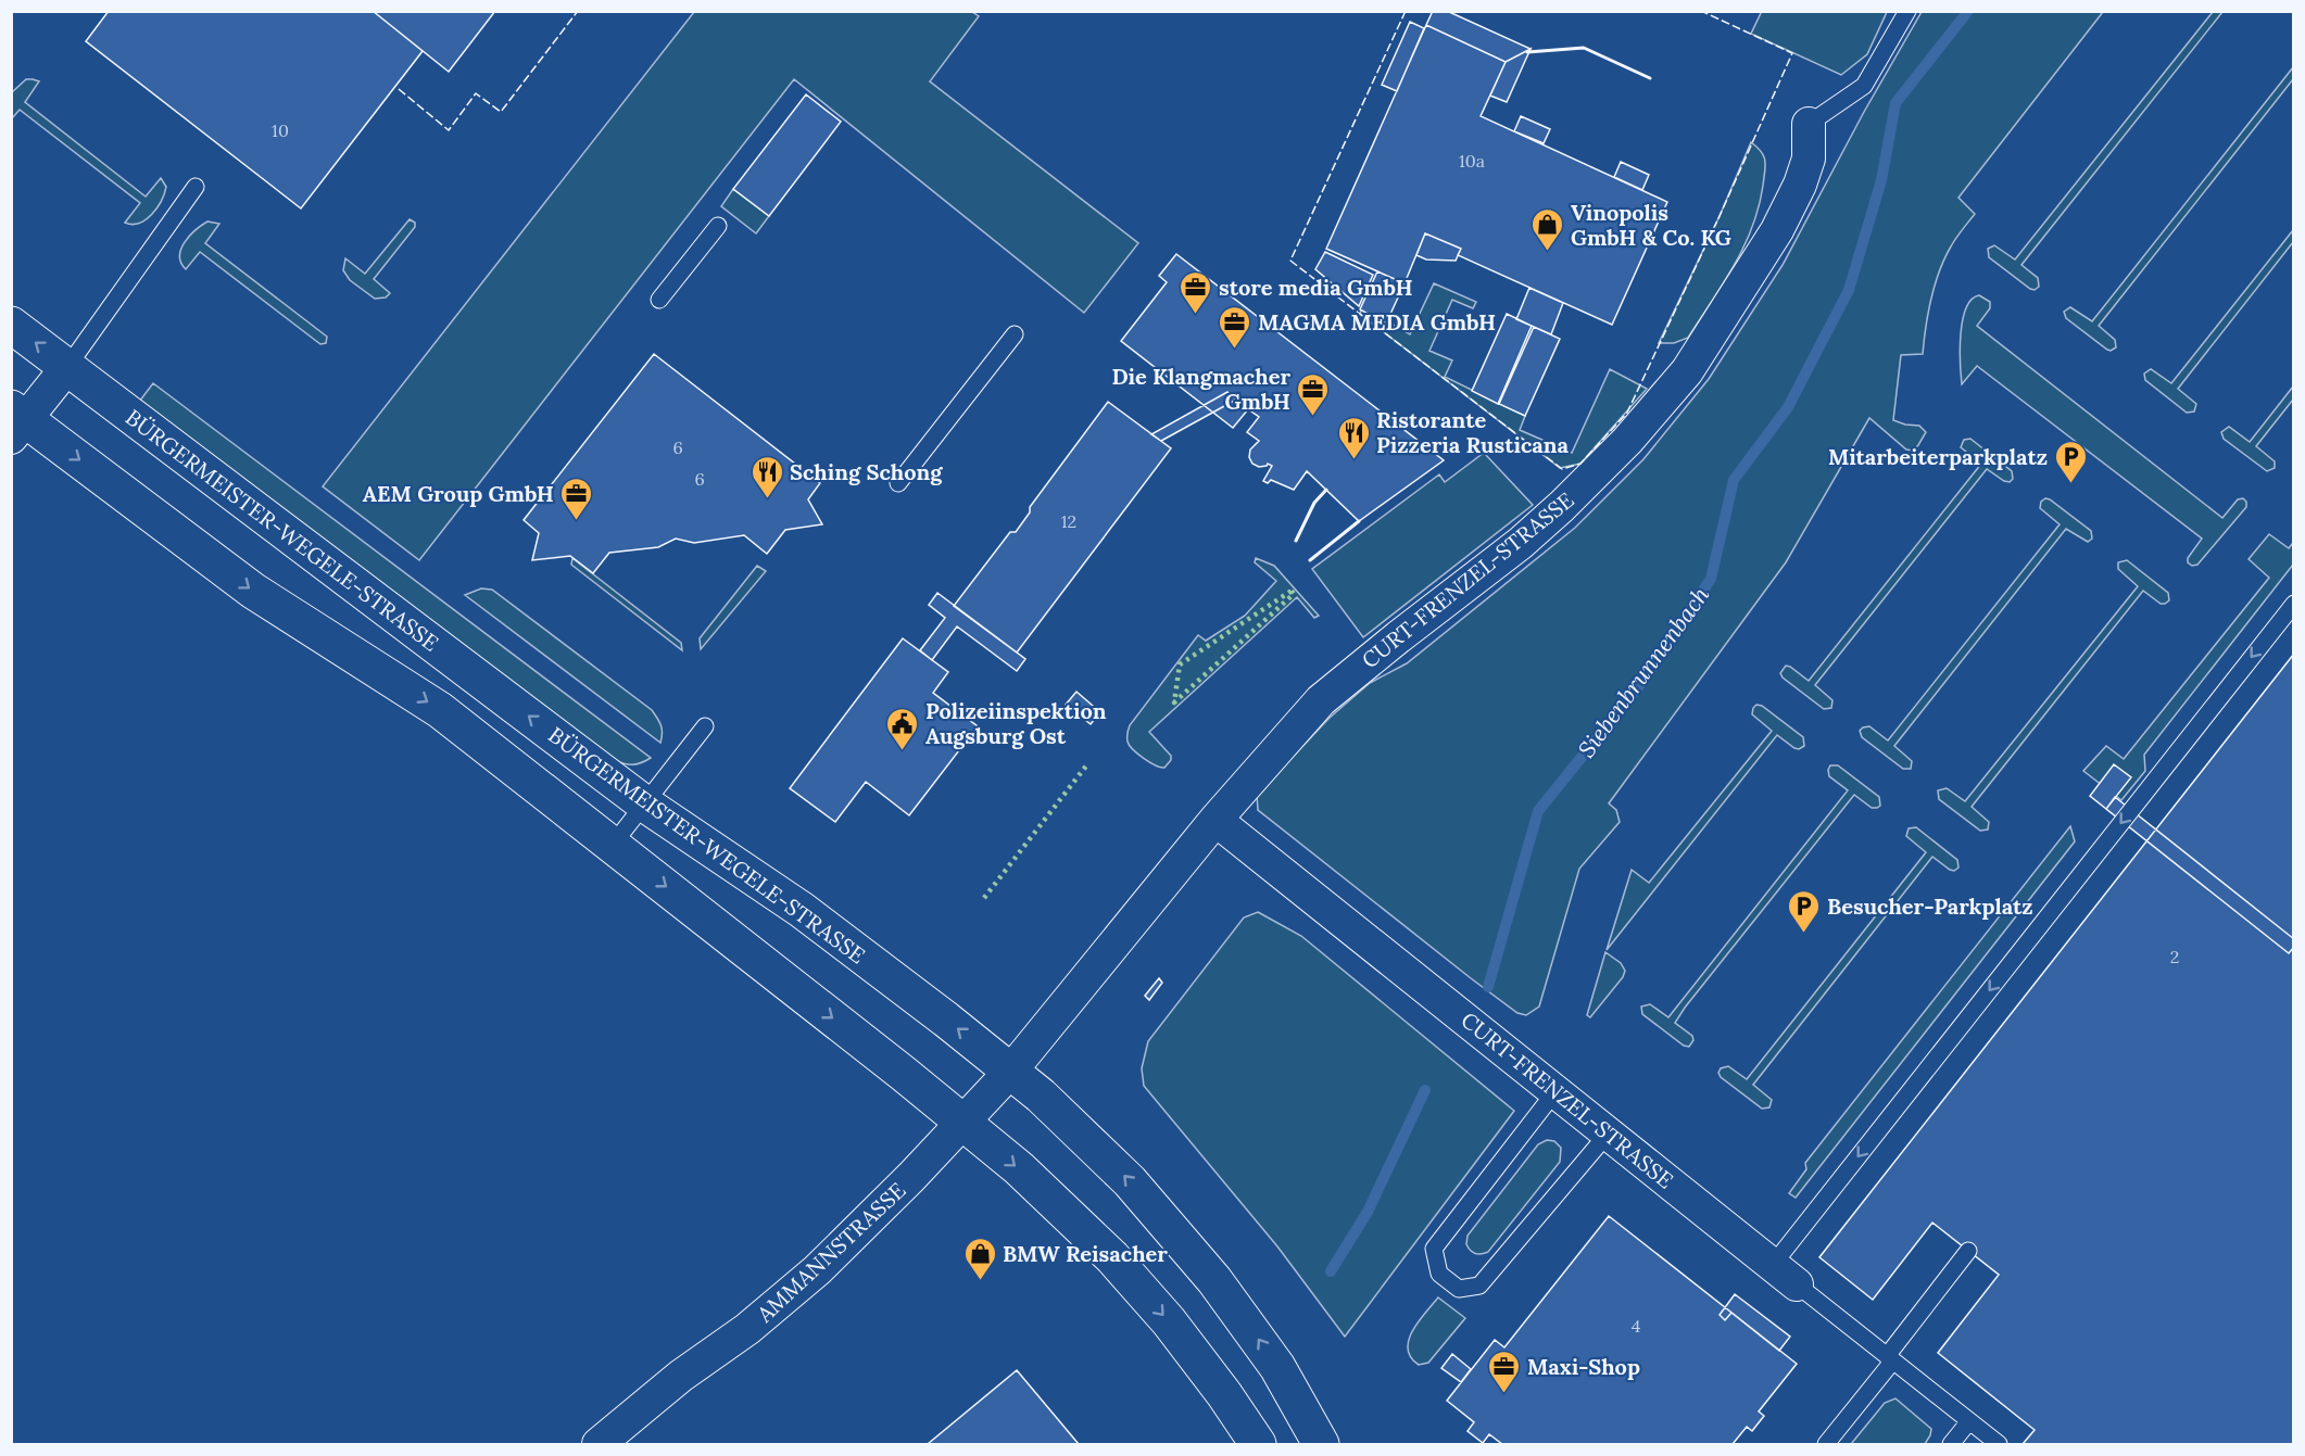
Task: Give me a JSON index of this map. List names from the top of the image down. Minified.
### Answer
{"streets":{"main road":["BÜRGERMEISTER-WEGELE-STRASSE"],"street":["CURT-FRENZEL-STRASSE","AMMANNSTRASSE"]},"crossings":[["BÜRGERMEISTER-WEGELE-STRASSE","CURT-FRENZEL-STRASSE"],["CURT-FRENZEL-STRASSE","AMMANNSTRASSE"]],"water":["Siebenbrunnenbach"],"places":{"shop":["Vinopolis GmbH & Co. KG","BMW Reisacher"],"office":["store media GmbH","MAGMA MEDIA GmbH","Die Klangmacher GmbH","AEM Group GmbH","Maxi-Shop"],"restaurant":["Ristorante Pizzeria Rusticana","Sching Schong"],"parking":["Mitarbeiterparkplatz","Besucher-Parkplatz"],"public building":["Polizeiinspektion Augsburg Ost"]},"house_numbers":["10","10a","6","6","12","2","4"]}
